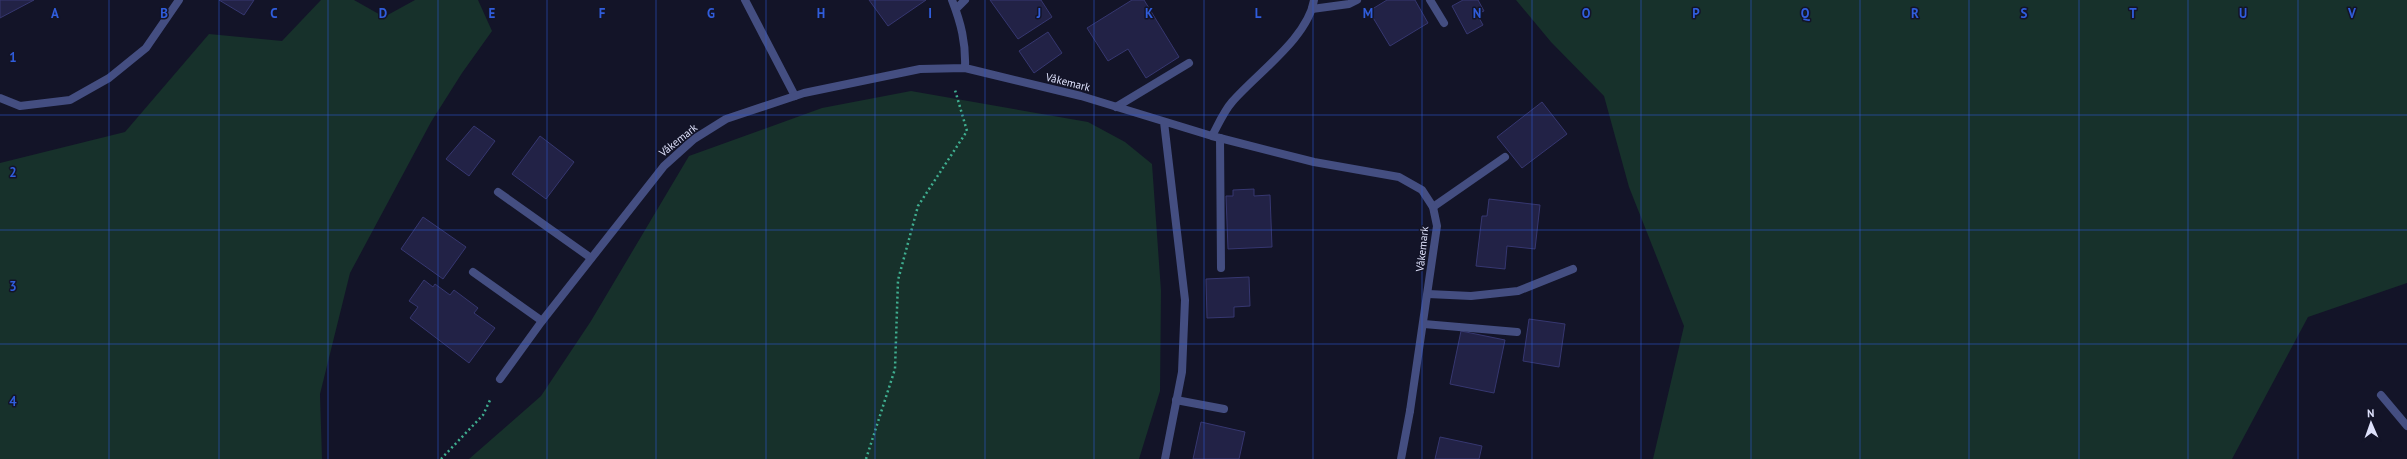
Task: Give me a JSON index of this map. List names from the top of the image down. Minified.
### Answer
{"streets":{"street":["Våkemark"]},"north":"top","grid":{"columns":["A","B","C","D","E","F","G","H","I","J","K","L","M","N","O","P","Q","R","S","T","U","V"],"rows":["1","2","3","4"]}}
